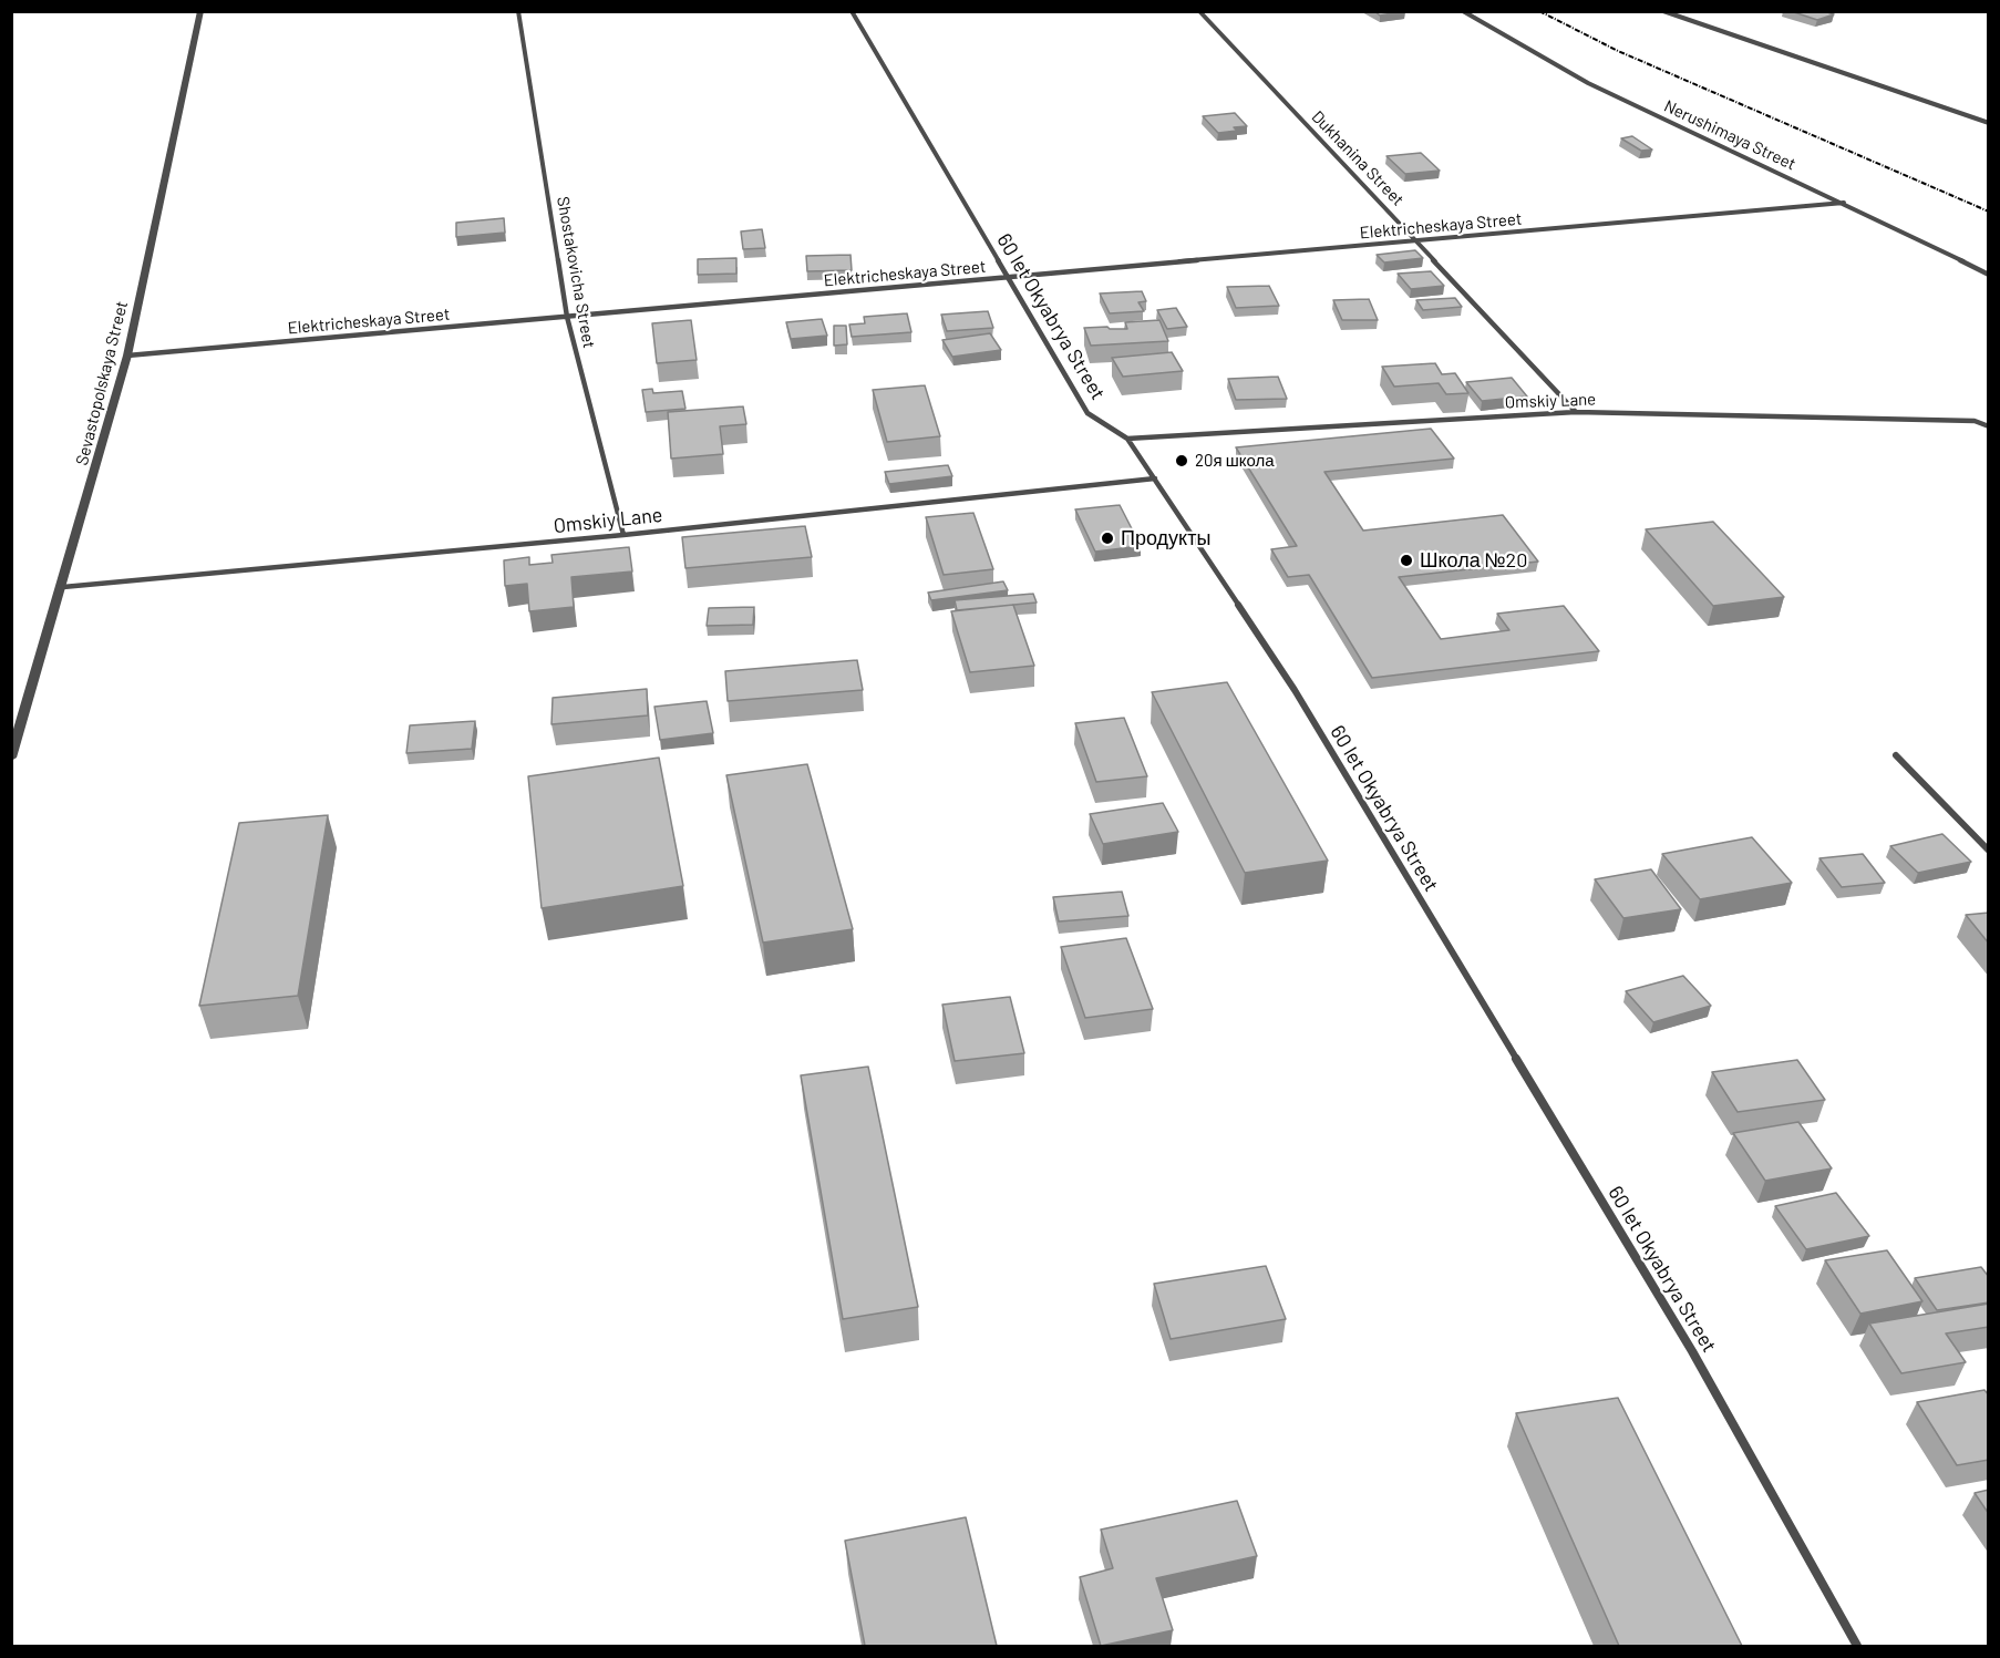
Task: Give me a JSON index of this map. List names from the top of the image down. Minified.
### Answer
{"streets":{"street":["Nerushimaya Street","Dukhanina Street","Elektricheskaya Street","Shostakovicha Street","60 let Okyabrya Street","Sevastopolskaya Street","Omskiy Lane"]},"crossings":[["Nerushimaya Street","Elektricheskaya Street"],["Dukhanina Street","Elektricheskaya Street"],["Dukhanina Street","Omskiy Lane"],["Elektricheskaya Street","Shostakovicha Street"],["Elektricheskaya Street","60 let Okyabrya Street"],["Elektricheskaya Street","Sevastopolskaya Street"],["Shostakovicha Street","Omskiy Lane"],["60 let Okyabrya Street","Omskiy Lane"],["Sevastopolskaya Street","Omskiy Lane"]],"places":["20я школа","Продукты","Школа №20"]}
